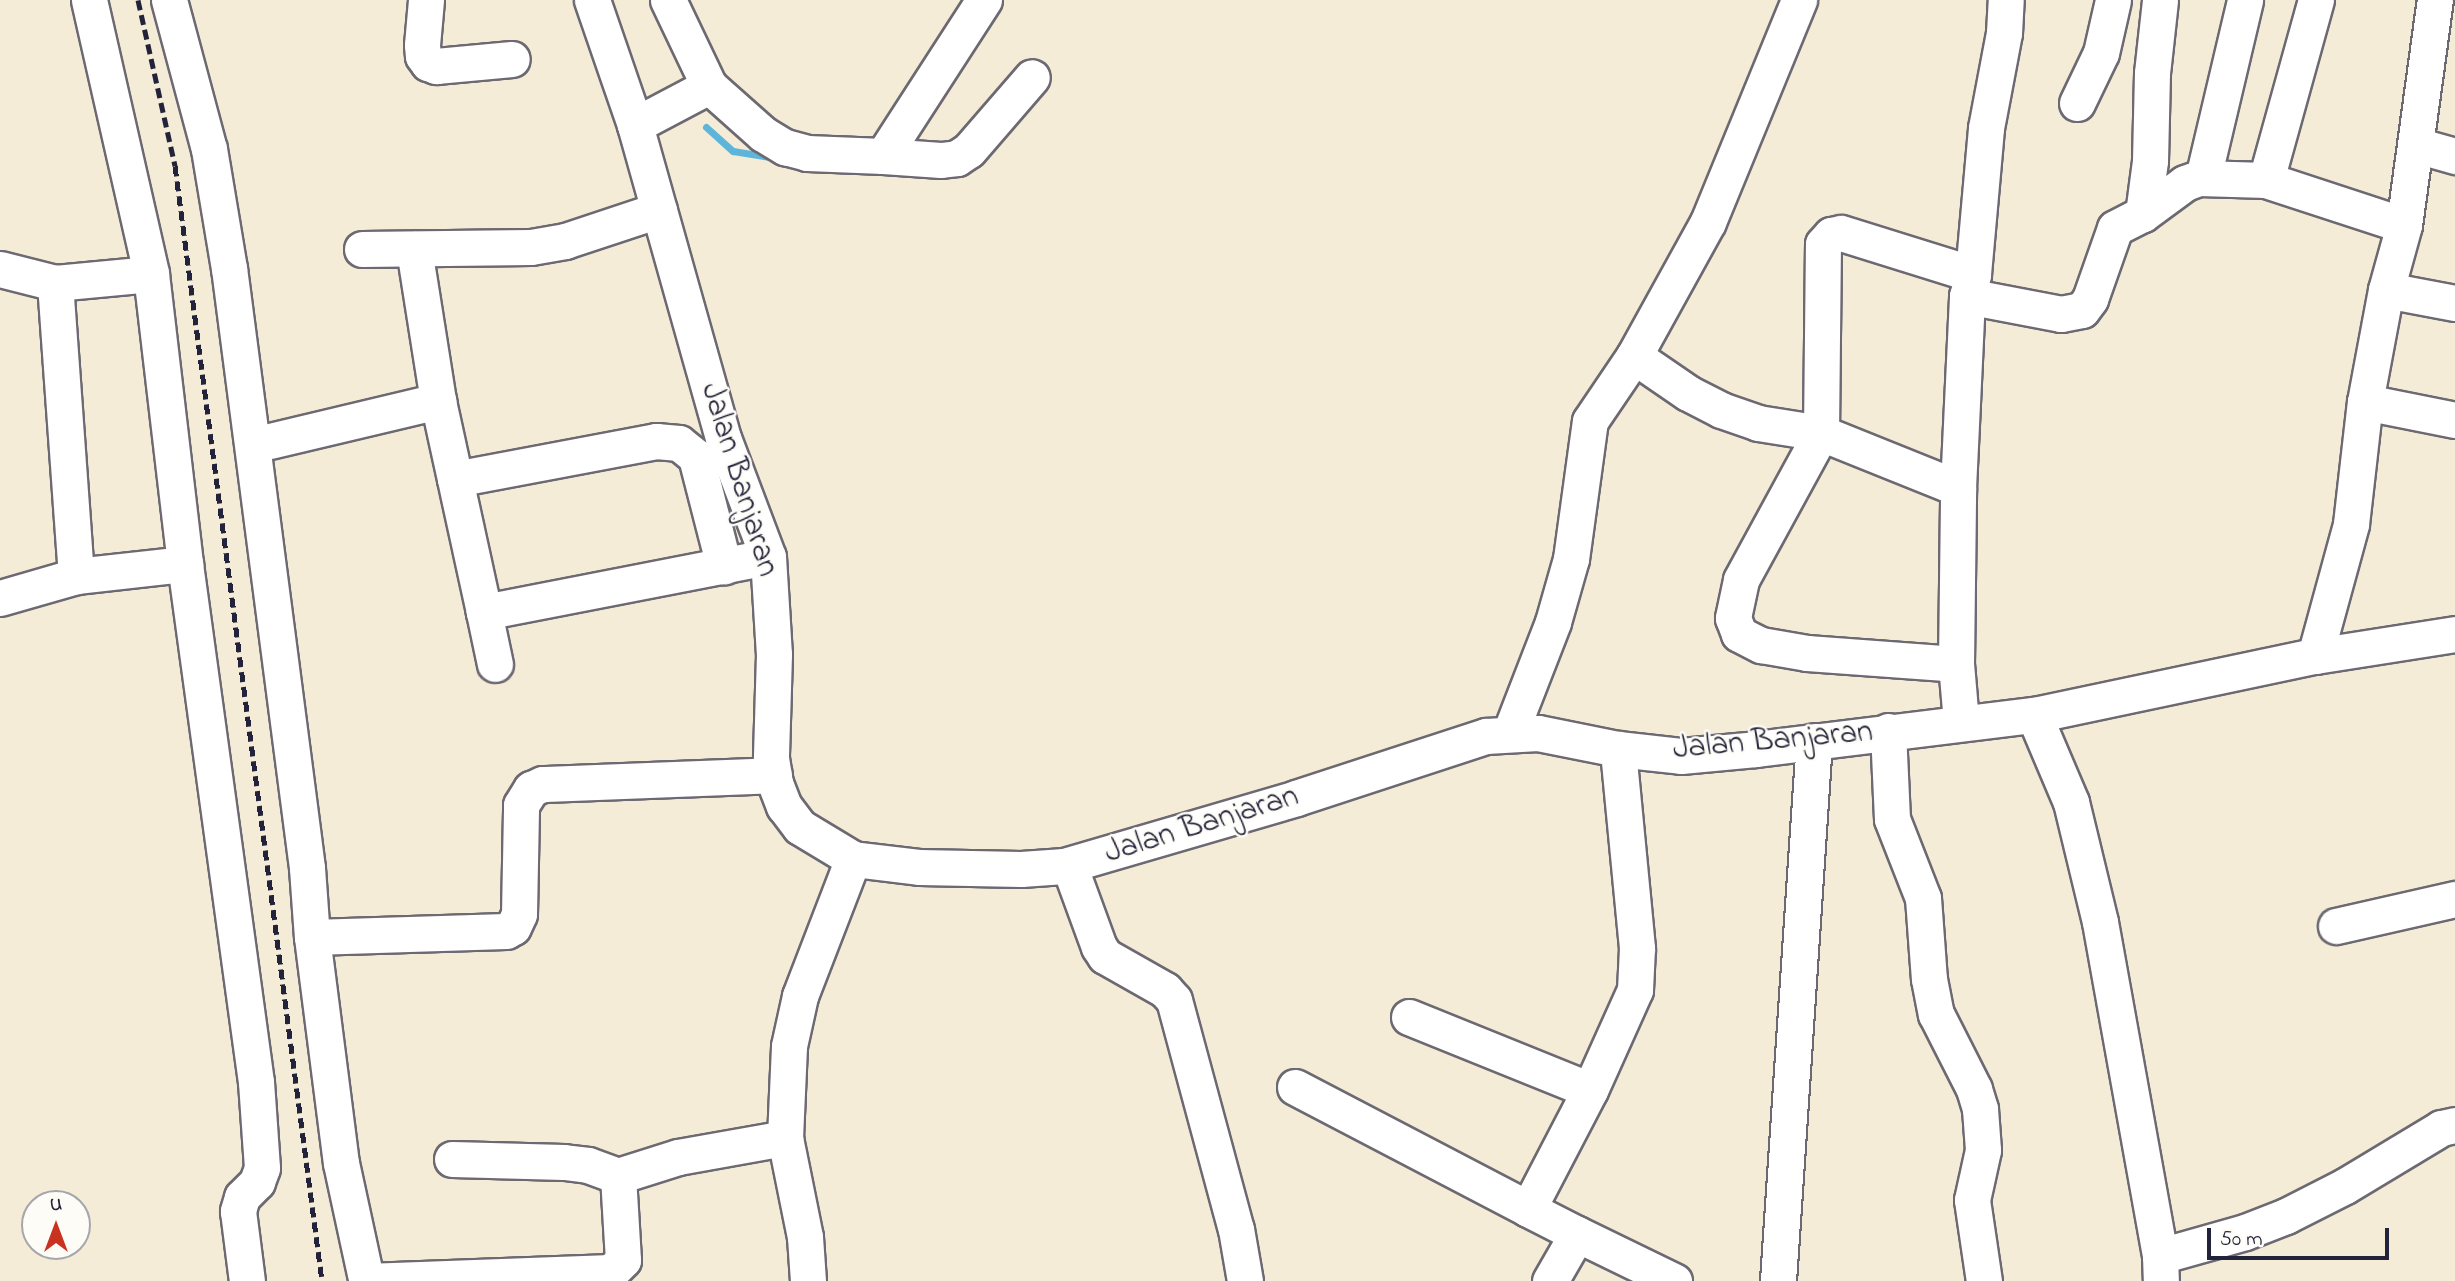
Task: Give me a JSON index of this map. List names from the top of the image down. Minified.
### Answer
{"streets":{"street":["Jalan Banjaran"]},"scale_bar":"50 m","north":"top"}
